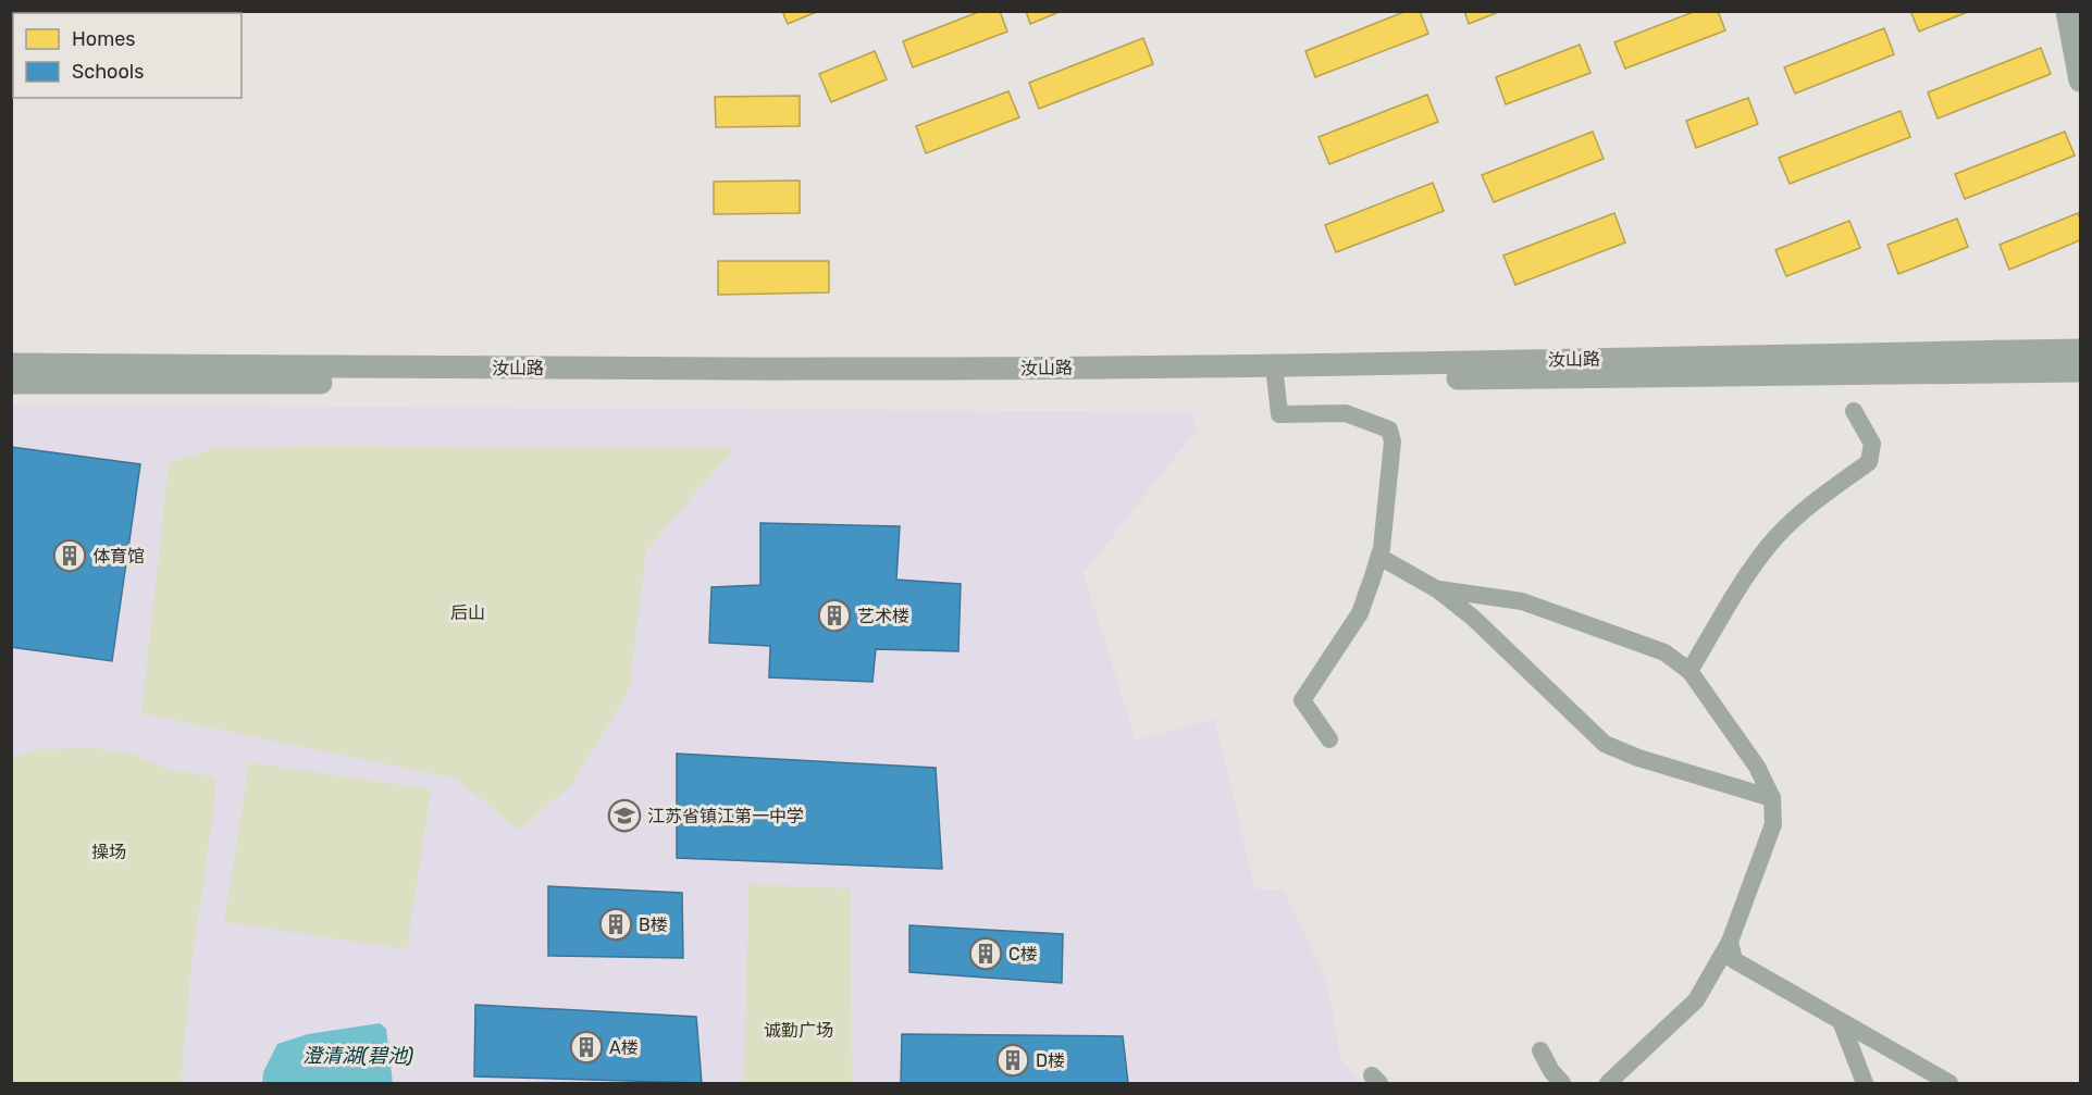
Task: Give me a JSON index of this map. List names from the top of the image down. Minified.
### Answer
{"streets":{"street":["汝山路"]},"water":["澄清湖(碧池)"],"parks":["后山","操场","诚勤广场"],"places":{"building":["体育馆","艺术楼","B楼","C楼","A楼","D楼"],"school or university":["江苏省镇江第一中学"]},"legend":["Homes","Schools"]}
